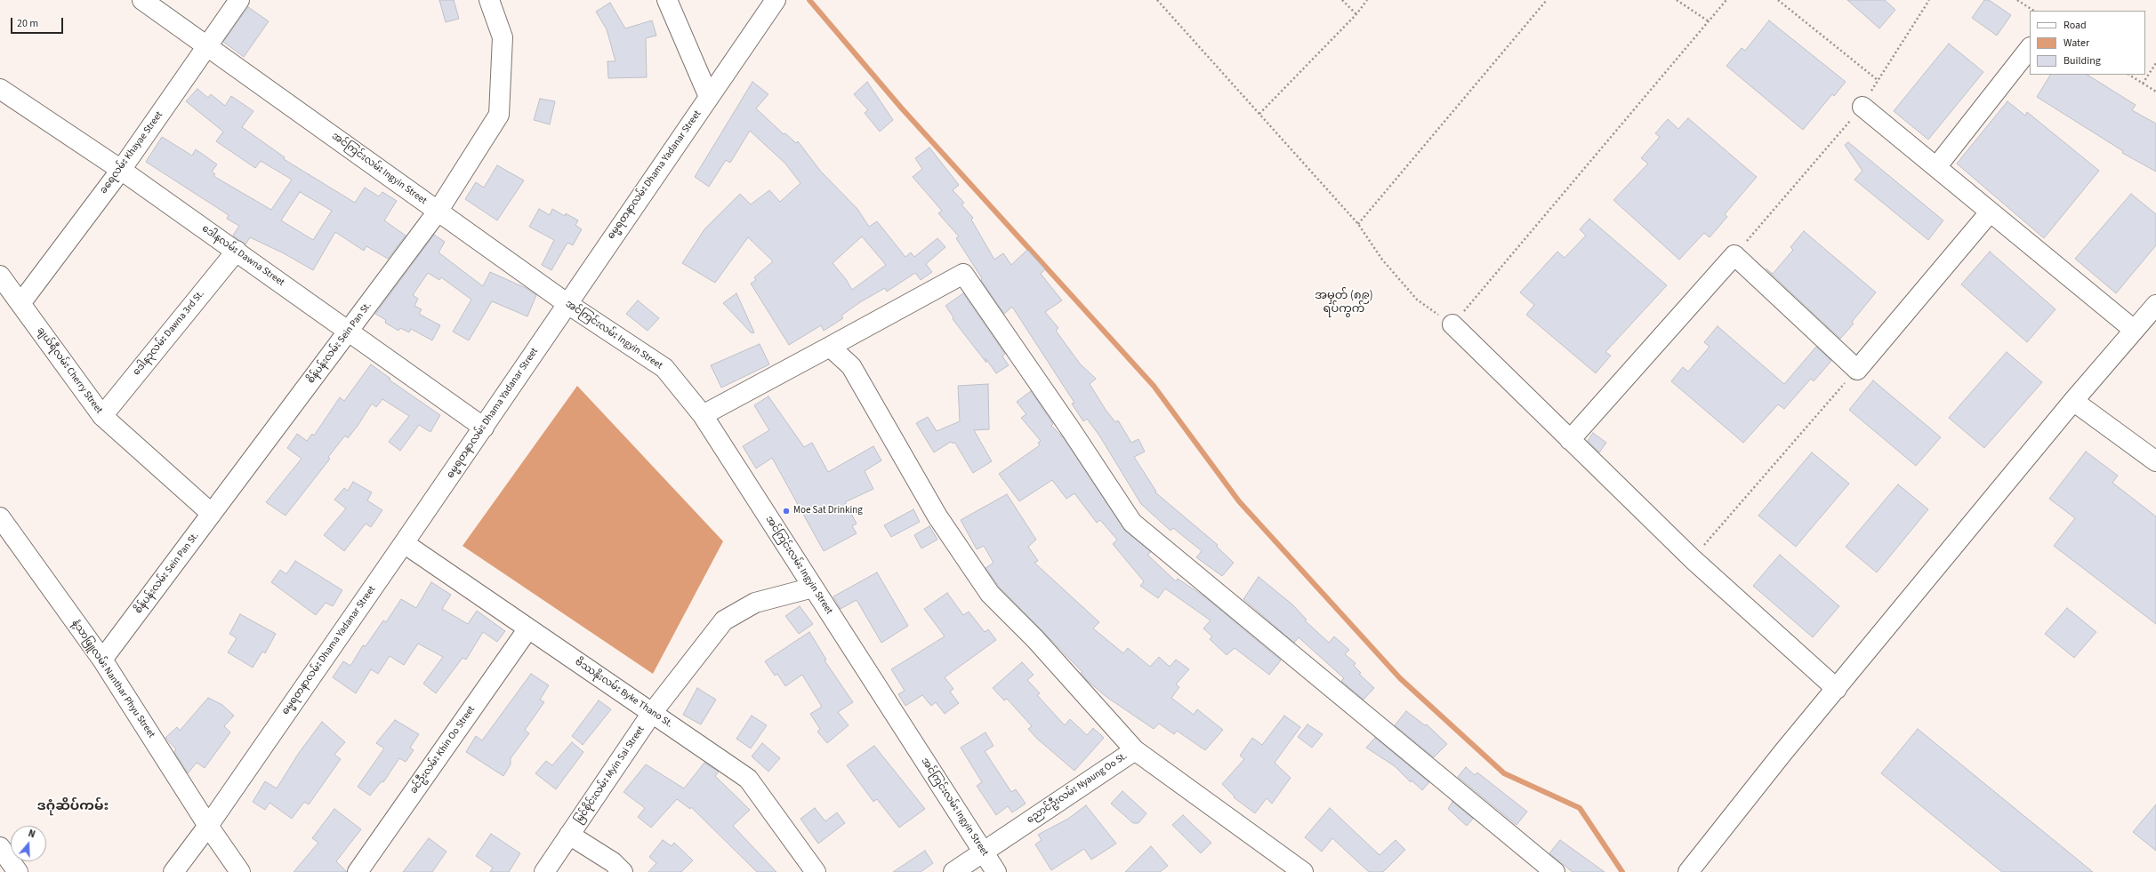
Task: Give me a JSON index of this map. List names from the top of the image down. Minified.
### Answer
{"streets":{"street":["ခရေလမ်း Khayae Street","အင်ကြင်းလမ်း Ingyin Street","ဓမ္မရတနာလမ်း Dhama Yadanar Street","ဒေါနလမ်း Dawna Street","ဒေါန၃လမ်း Dawna 3rd St.","စိန်ပန်းလမ်း Sein Pan St.","ချယ်ရီလမ်း Cherry Street","နံ့သာဖြူလမ်း Nanthar Phyu Street","ဗိဿနိုးလမ်း Byke Thano St.","ခင်ဦးလမ်း Khin Oo Street","မြင်စိုင်းလမ်း Myin Sai Street","ညောင်ဦးလမ်း Nyaung Oo St."]},"crossings":[["ခရေလမ်း Khayae Street","အင်ကြင်းလမ်း Ingyin Street"],["ခရေလမ်း Khayae Street","ဒေါနလမ်း Dawna Street"],["ခရေလမ်း Khayae Street","ချယ်ရီလမ်း Cherry Street"],["အင်ကြင်းလမ်း Ingyin Street","ဓမ္မရတနာလမ်း Dhama Yadanar Street"],["အင်ကြင်းလမ်း Ingyin Street","စိန်ပန်းလမ်း Sein Pan St."],["အင်ကြင်းလမ်း Ingyin Street","မြင်စိုင်းလမ်း Myin Sai Street"],["အင်ကြင်းလမ်း Ingyin Street","ညောင်ဦးလမ်း Nyaung Oo St."],["ဓမ္မရတနာလမ်း Dhama Yadanar Street","ဒေါနလမ်း Dawna Street"],["ဓမ္မရတနာလမ်း Dhama Yadanar Street","နံ့သာဖြူလမ်း Nanthar Phyu Street"],["ဓမ္မရတနာလမ်း Dhama Yadanar Street","ဗိဿနိုးလမ်း Byke Thano St."],["ဒေါနလမ်း Dawna Street","ဒေါန၃လမ်း Dawna 3rd St."],["ဒေါနလမ်း Dawna Street","စိန်ပန်းလမ်း Sein Pan St."],["ဒေါန၃လမ်း Dawna 3rd St.","ချယ်ရီလမ်း Cherry Street"],["စိန်ပန်းလမ်း Sein Pan St.","ချယ်ရီလမ်း Cherry Street"],["စိန်ပန်းလမ်း Sein Pan St.","နံ့သာဖြူလမ်း Nanthar Phyu Street"],["ဗိဿနိုးလမ်း Byke Thano St.","ခင်ဦးလမ်း Khin Oo Street"],["ဗိဿနိုးလမ်း Byke Thano St.","မြင်စိုင်းလမ်း Myin Sai Street"]],"districts":["အမှတ် (၈၉) ရပ်ကွက်","ဒဂုံဆိပ်ကမ်း"],"places":["Moe Sat Drinking"],"legend":["Road","Water","Building"],"scale_bar":"20 m","north":"top"}
